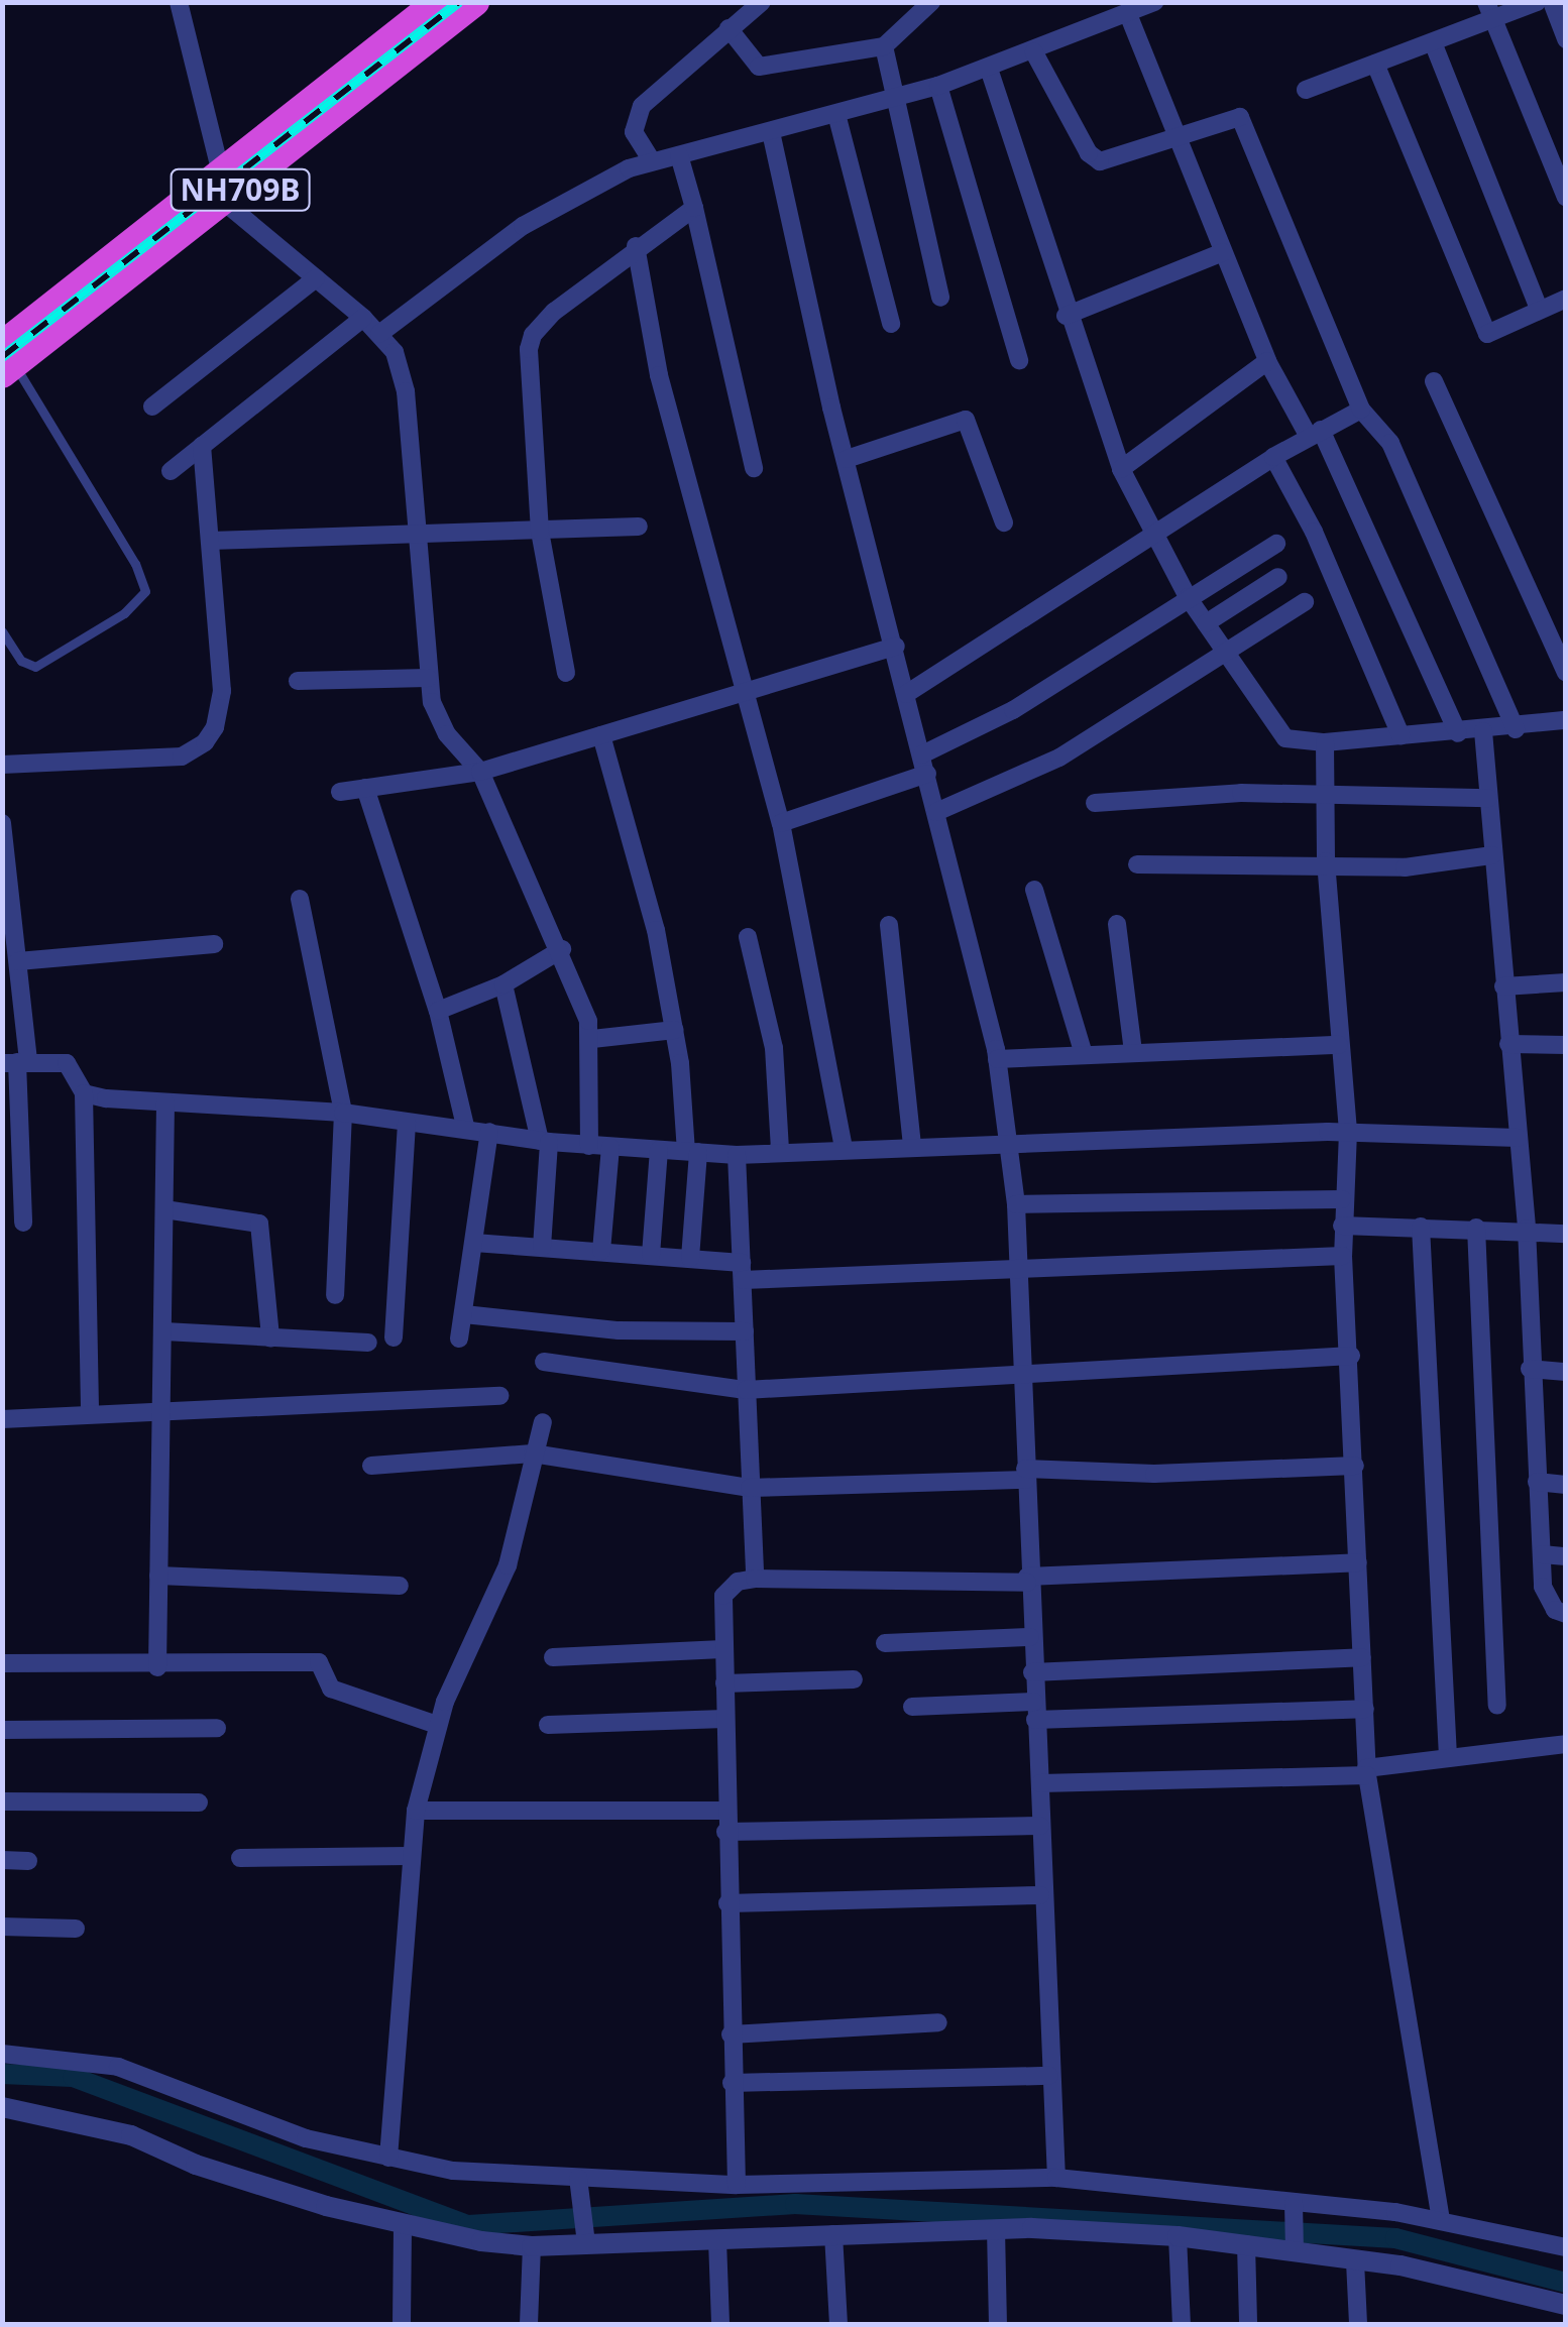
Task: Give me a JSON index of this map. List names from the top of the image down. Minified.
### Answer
{"streets":{"highway":["NH709B"]}}
